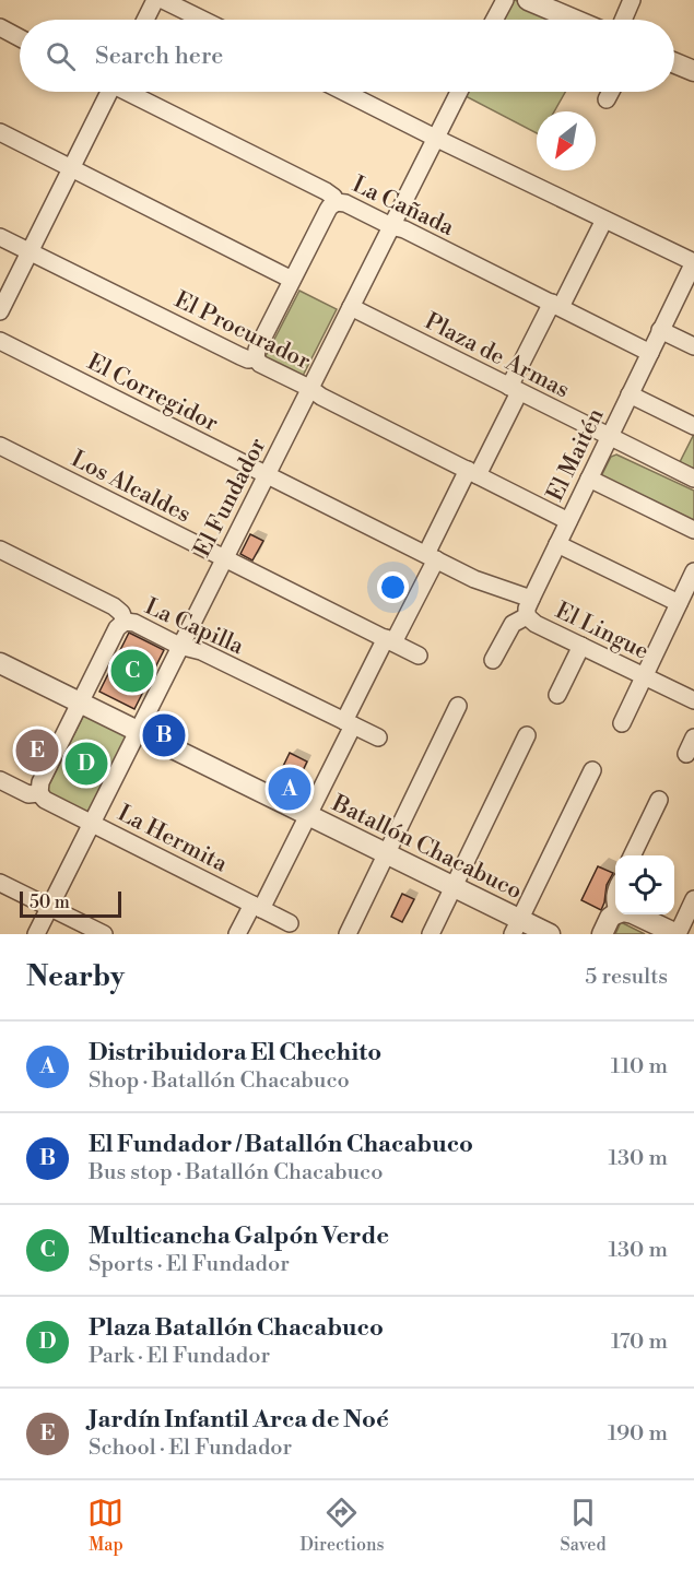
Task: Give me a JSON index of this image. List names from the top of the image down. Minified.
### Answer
{"streets":{"street":["La Cañada","El Procurador","Plaza de Armas","El Corregidor","El Maitén","Los Alcaldes","El Fundador","La Capilla","El Lingue","La Hermita","Batallón Chacabuco"]},"crossings":[["La Cañada","El Maitén"],["La Cañada","El Fundador"],["El Procurador","El Maitén"],["El Procurador","El Fundador"],["Plaza de Armas","El Maitén"],["Plaza de Armas","El Fundador"],["El Corregidor","El Fundador"],["El Corregidor","El Lingue"],["El Maitén","El Lingue"],["Los Alcaldes","El Fundador"],["El Fundador","La Capilla"],["El Fundador","La Hermita"],["El Fundador","Batallón Chacabuco"]],"scale_bar":"50 m","north":"bottom left","page":{"search":"Search here","pins":["C","B","E","D","A"],"scale":"50 m","heading":["Nearby","5 results"],"list":[{"mark":"A","name":"Distribuidora El Chechito","note":"Shop · Batallón Chacabuco","value":"110 m"},{"mark":"B","name":"El Fundador / Batallón Chacabuco","note":"Bus stop · Batallón Chacabuco","value":"130 m"},{"mark":"C","name":"Multicancha Galpón Verde","note":"Sports · El Fundador","value":"130 m"},{"mark":"D","name":"Plaza Batallón Chacabuco","note":"Park · El Fundador","value":"170 m"},{"mark":"E","name":"Jardín Infantil Arca de Noé","note":"School · El Fundador","value":"190 m"}],"nav":["Map","Directions","Saved"]}}
